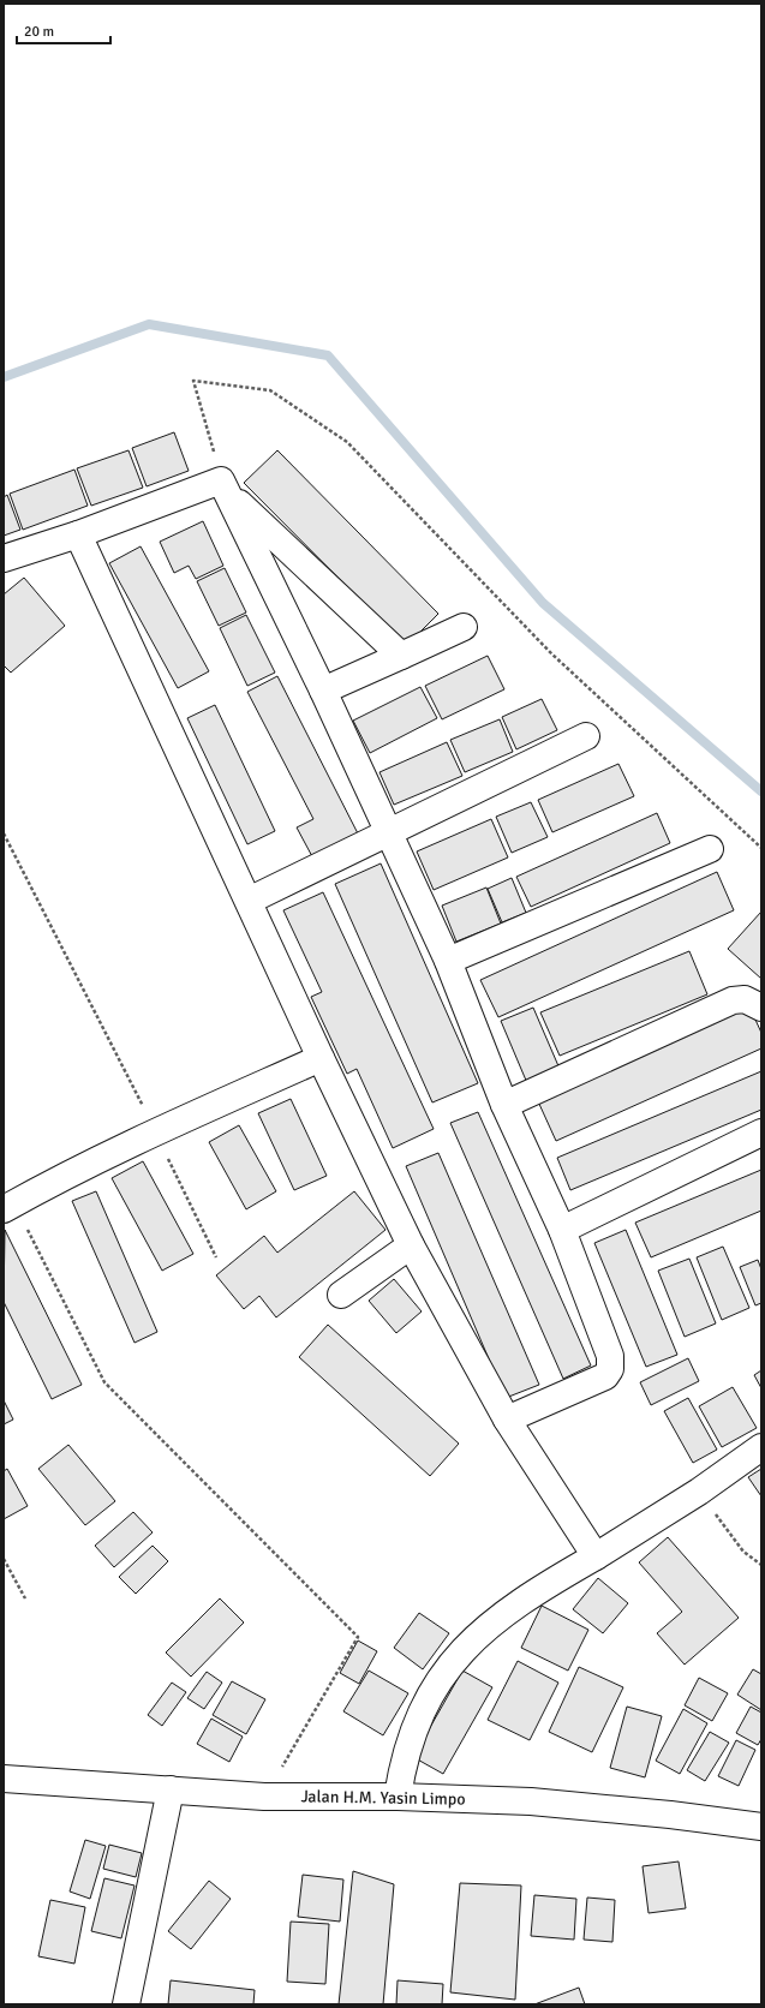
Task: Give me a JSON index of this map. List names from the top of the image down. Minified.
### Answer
{"streets":{"street":["Jalan H.M. Yasin Limpo"]},"scale_bar":"20 m"}
